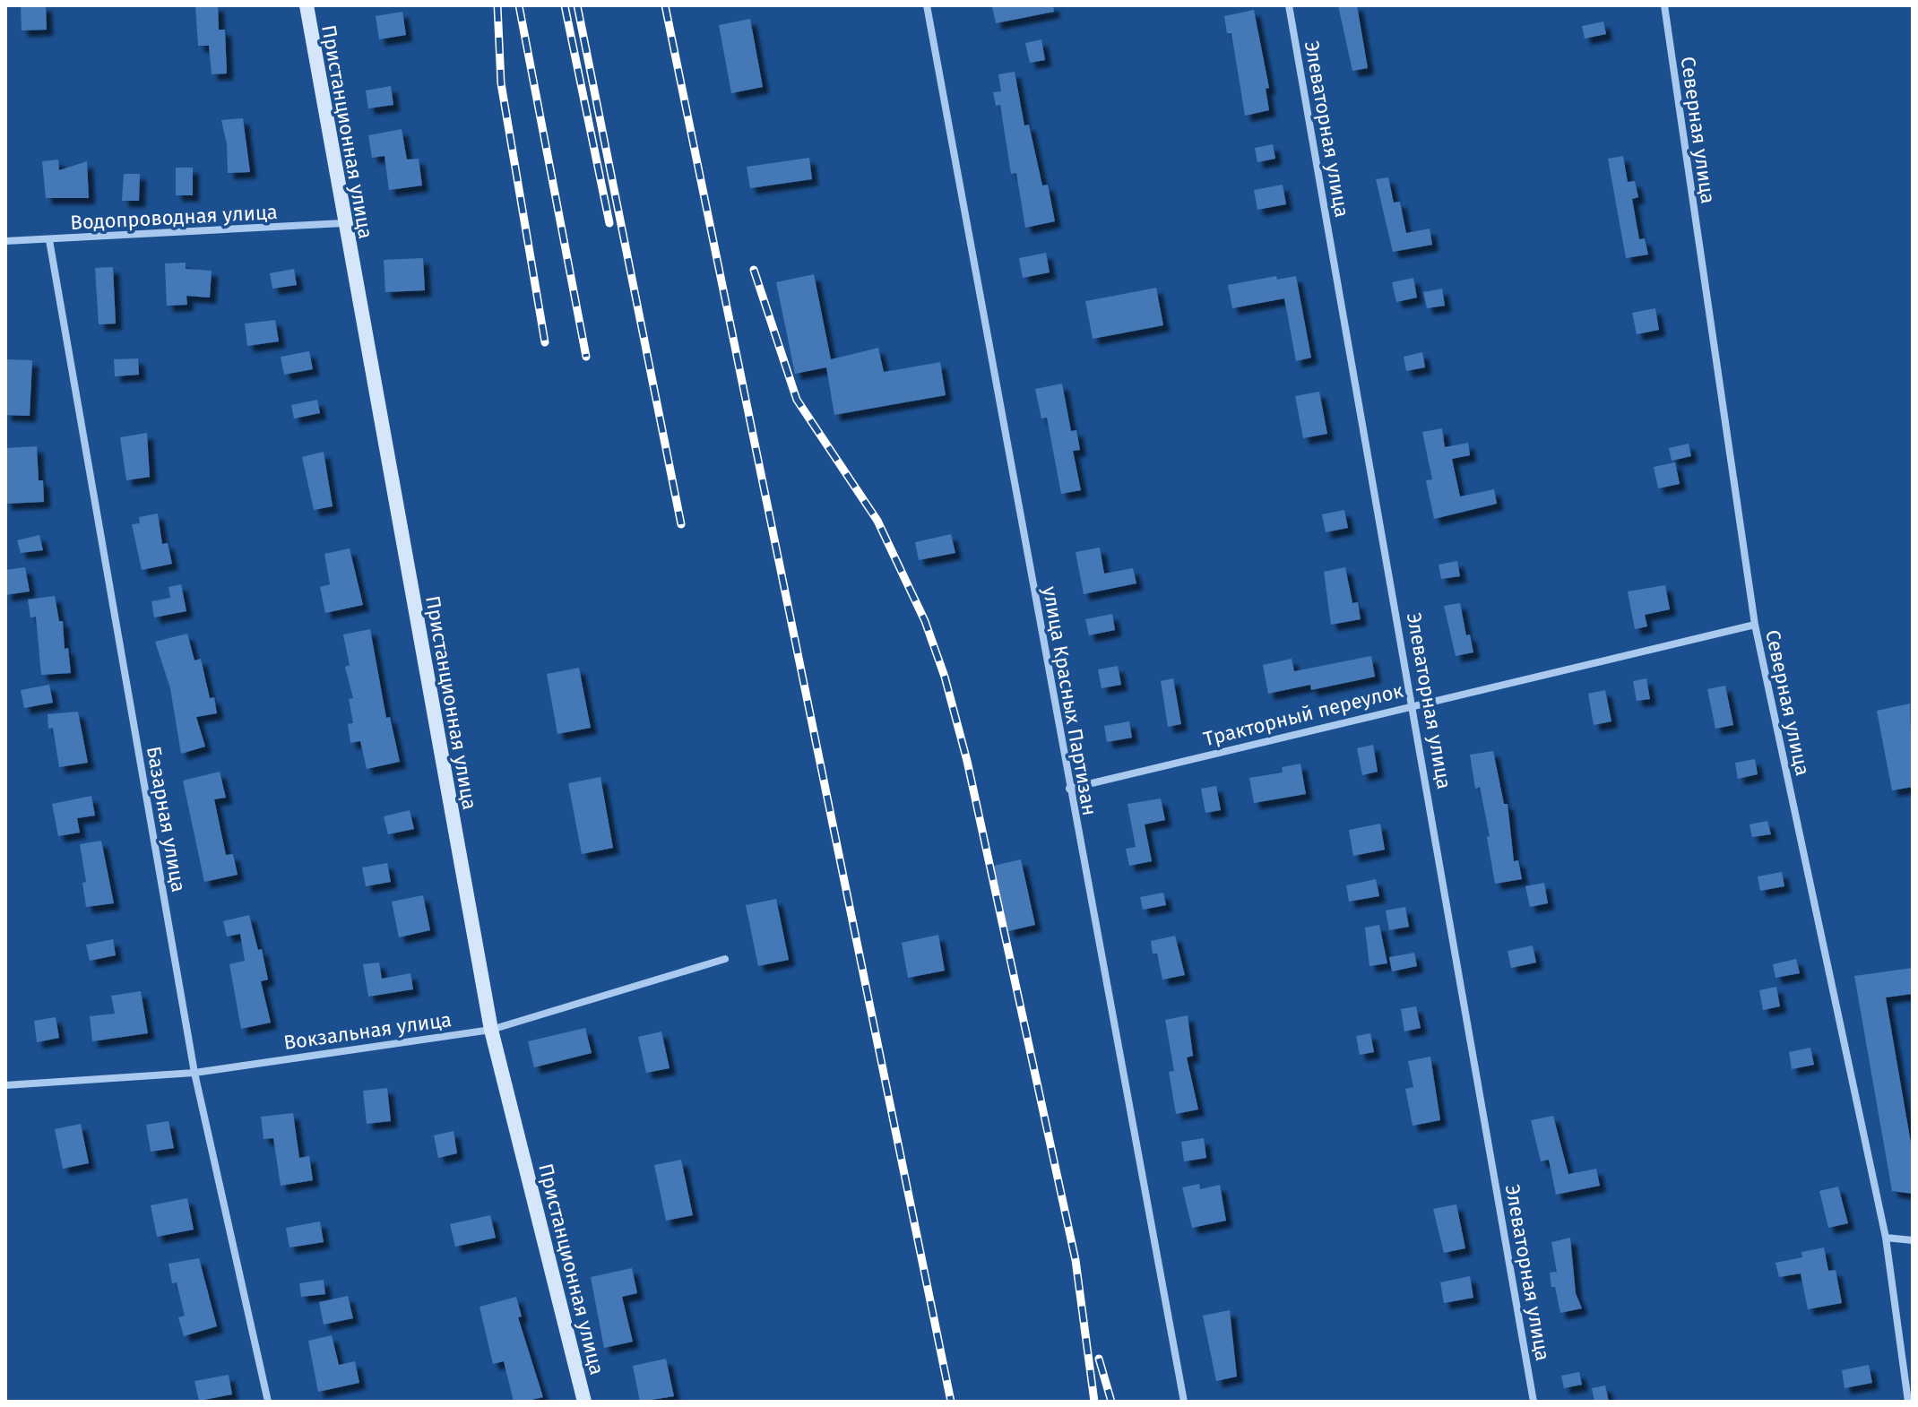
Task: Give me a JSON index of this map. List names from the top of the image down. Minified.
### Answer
{"streets":{"street":["Элеваторная улица","Северная улица","Пристанционная улица","Водопроводная улица","улица Красных Партизан","Тракторный переулок","Базарная улица","Вокзальная улица"]},"crossings":[["Элеваторная улица","Тракторный переулок"],["Северная улица","Тракторный переулок"],["Пристанционная улица","Водопроводная улица"],["Пристанционная улица","Вокзальная улица"],["Водопроводная улица","Базарная улица"],["улица Красных Партизан","Тракторный переулок"],["Базарная улица","Вокзальная улица"]]}
